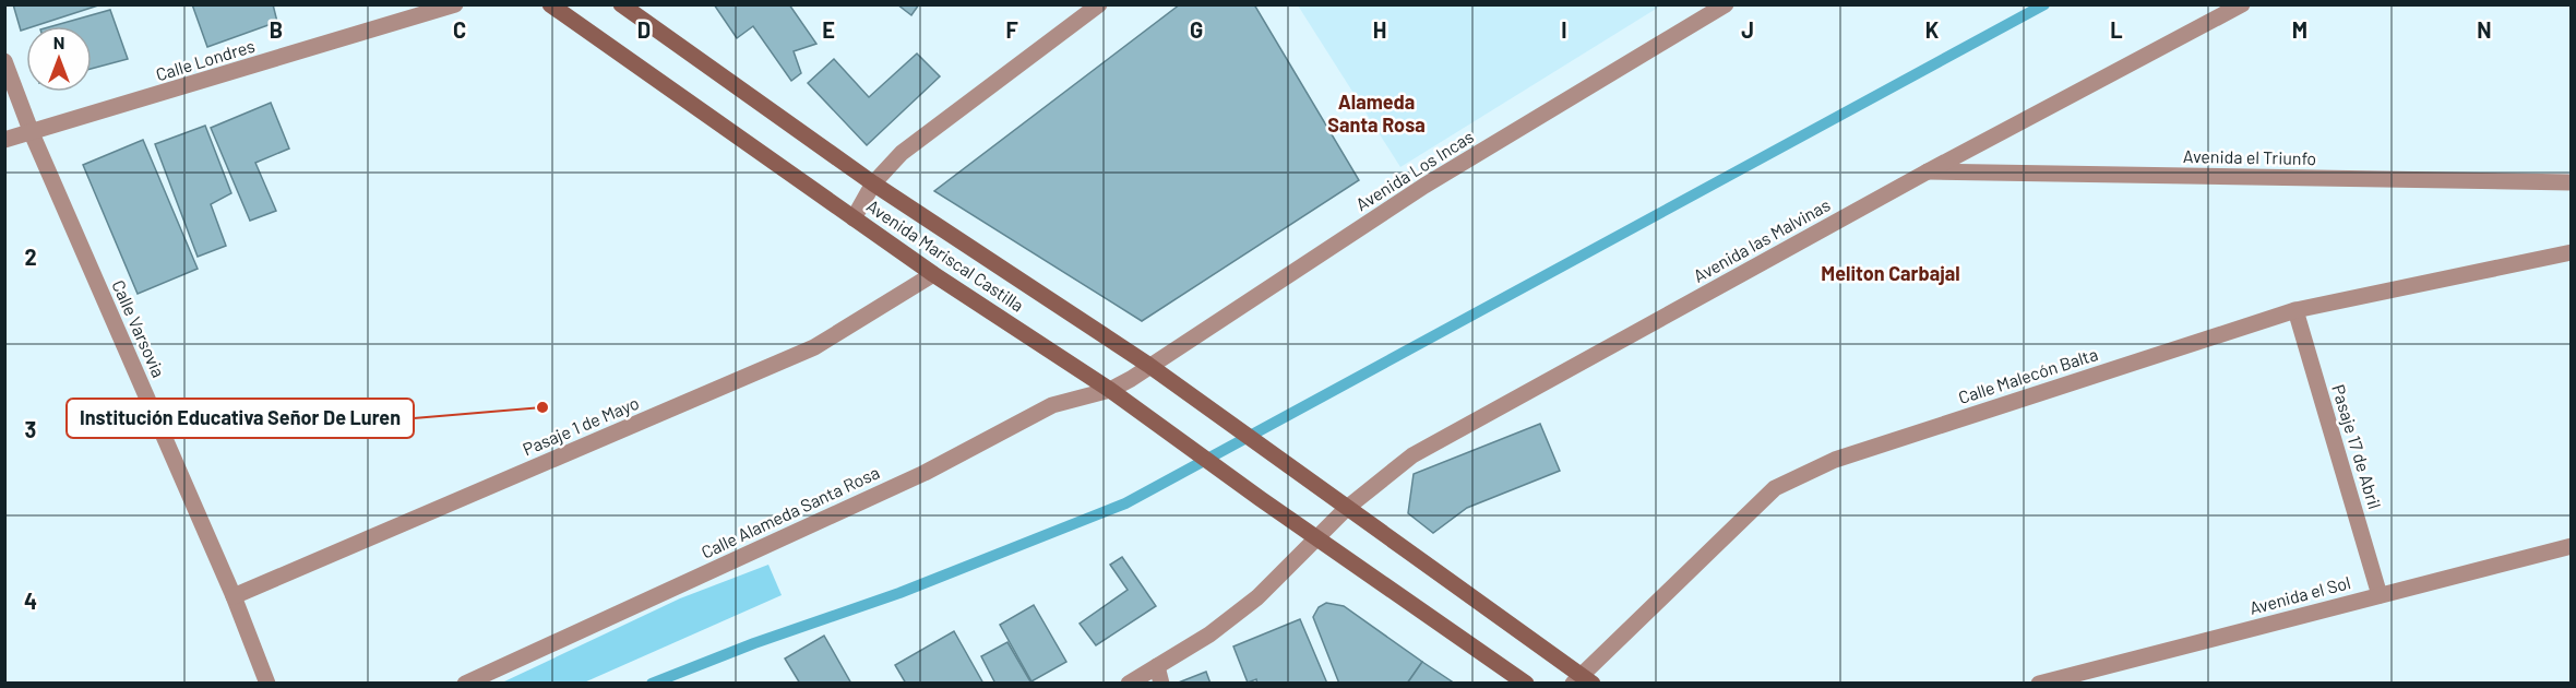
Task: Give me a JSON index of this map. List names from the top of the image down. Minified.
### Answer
{"streets":{"main road":["Avenida Mariscal Castilla"],"street":["Calle Londres","Avenida el Triunfo","Avenida Los Incas","Avenida las Malvinas","Calle Varsovia","Calle Malecón Balta","Pasaje 1 de Mayo","Pasaje 17 de Abril","Calle Alameda Santa Rosa","Avenida el Sol"]},"crossings":[["Calle Londres","Calle Varsovia"],["Avenida el Triunfo","Avenida las Malvinas"],["Avenida Los Incas","Avenida Mariscal Castilla"],["Avenida Los Incas","Calle Alameda Santa Rosa"],["Avenida las Malvinas","Avenida Mariscal Castilla"],["Avenida Mariscal Castilla","Calle Malecón Balta"],["Avenida Mariscal Castilla","Pasaje 1 de Mayo"],["Avenida Mariscal Castilla","Calle Alameda Santa Rosa"],["Calle Varsovia","Pasaje 1 de Mayo"],["Calle Malecón Balta","Pasaje 17 de Abril"],["Pasaje 17 de Abril","Avenida el Sol"]],"districts":["Alameda Santa Rosa","Meliton Carbajal"],"places":["Institución Educativa Señor De Luren"],"north":"top","grid":{"columns":["B","C","D","E","F","G","H","I","J","K","L","M","N"],"rows":["2","3","4"]}}
